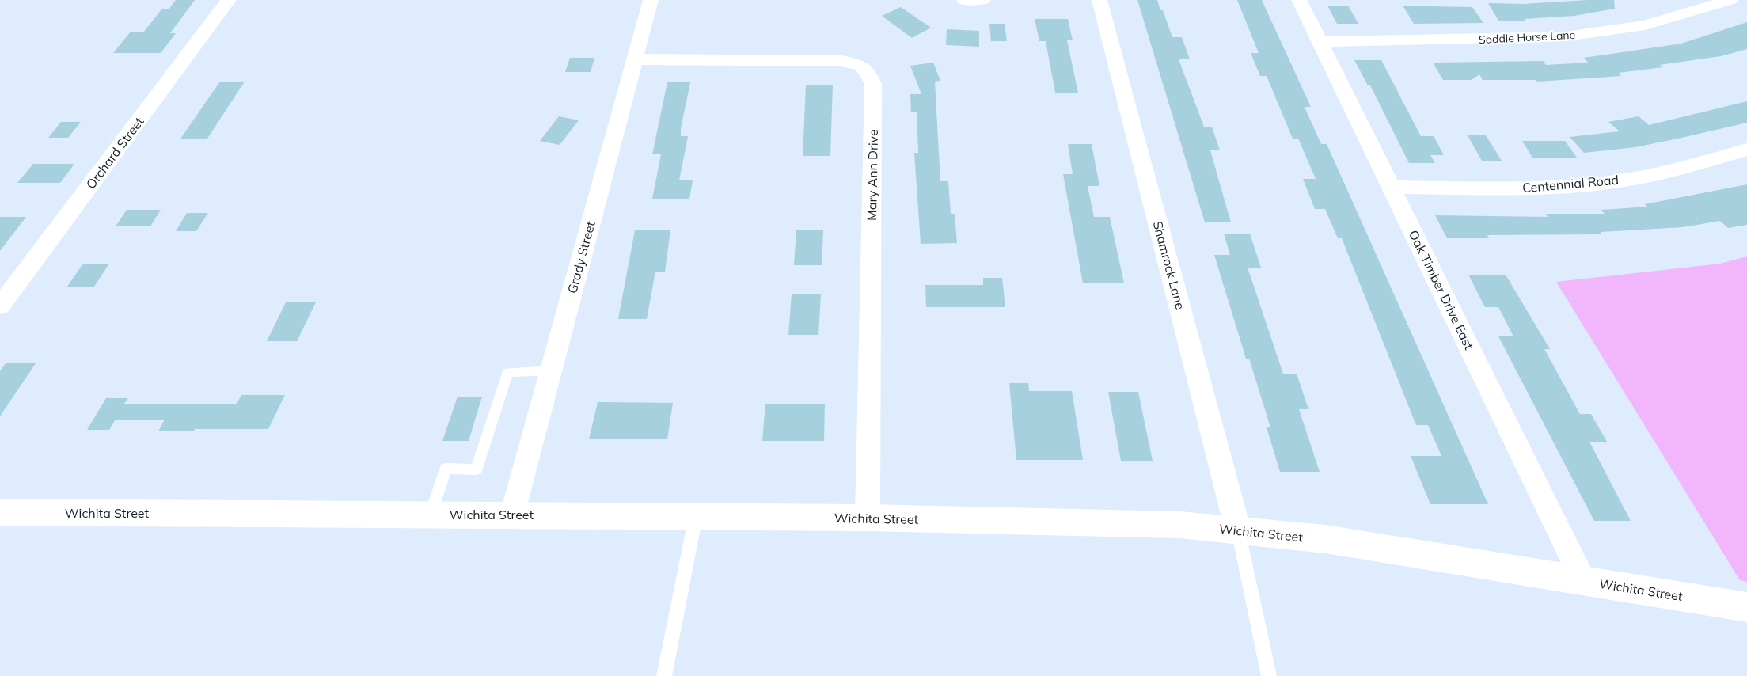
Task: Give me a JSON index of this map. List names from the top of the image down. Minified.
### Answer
{"streets":{"main road":["Wichita Street"],"street":["Saddle Horse Lane","Orchard Street","Mary Ann Drive","Centennial Road","Grady Street","Shamrock Lane","Oak Timber Drive East"]},"crossings":[["Saddle Horse Lane","Oak Timber Drive East"],["Mary Ann Drive","Grady Street"],["Mary Ann Drive","Wichita Street"],["Centennial Road","Oak Timber Drive East"],["Grady Street","Wichita Street"],["Shamrock Lane","Wichita Street"],["Oak Timber Drive East","Wichita Street"]]}
